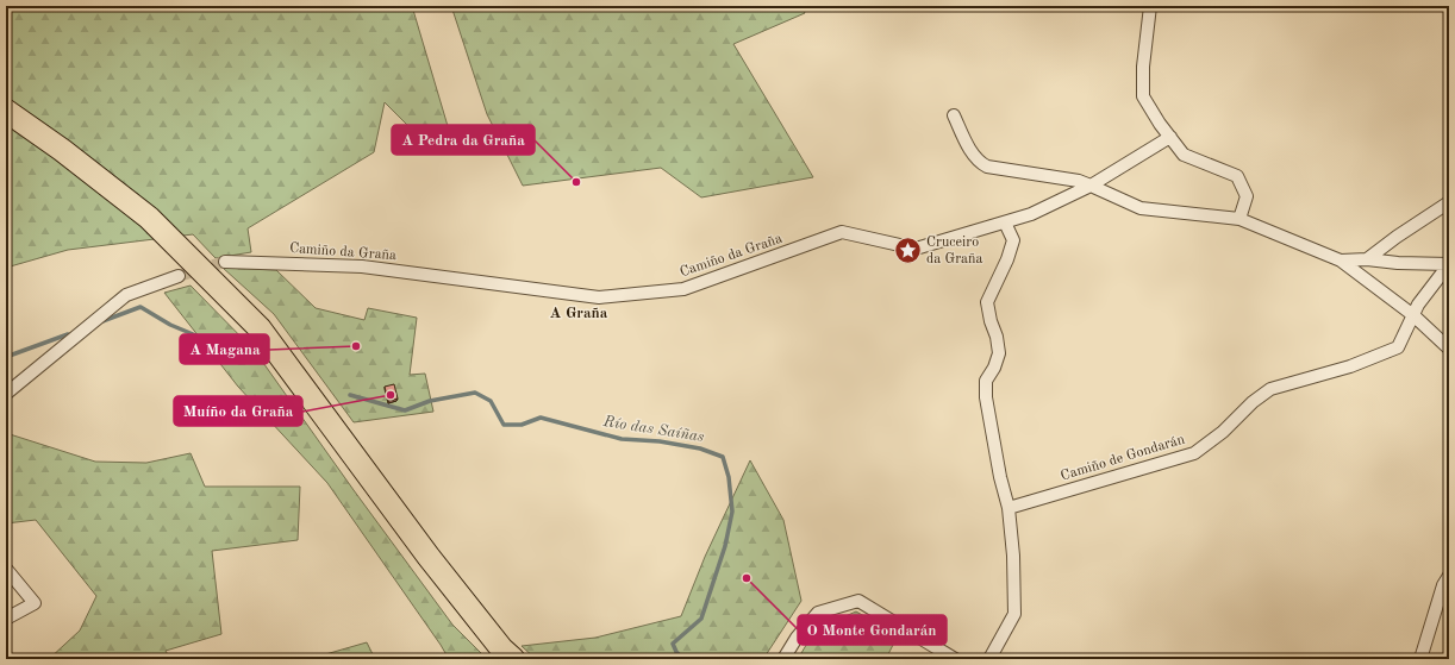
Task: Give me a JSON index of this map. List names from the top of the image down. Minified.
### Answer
{"streets":{"street":["Camiño da Graña","Camiño de Gondarán"]},"districts":["A Graña"],"water":["Río das Saíñas"],"places":{"other":["A Pedra da Graña","A Magana","Muíño da Graña","O Monte Gondarán"],"place":["Cruceiro da Graña"]}}
